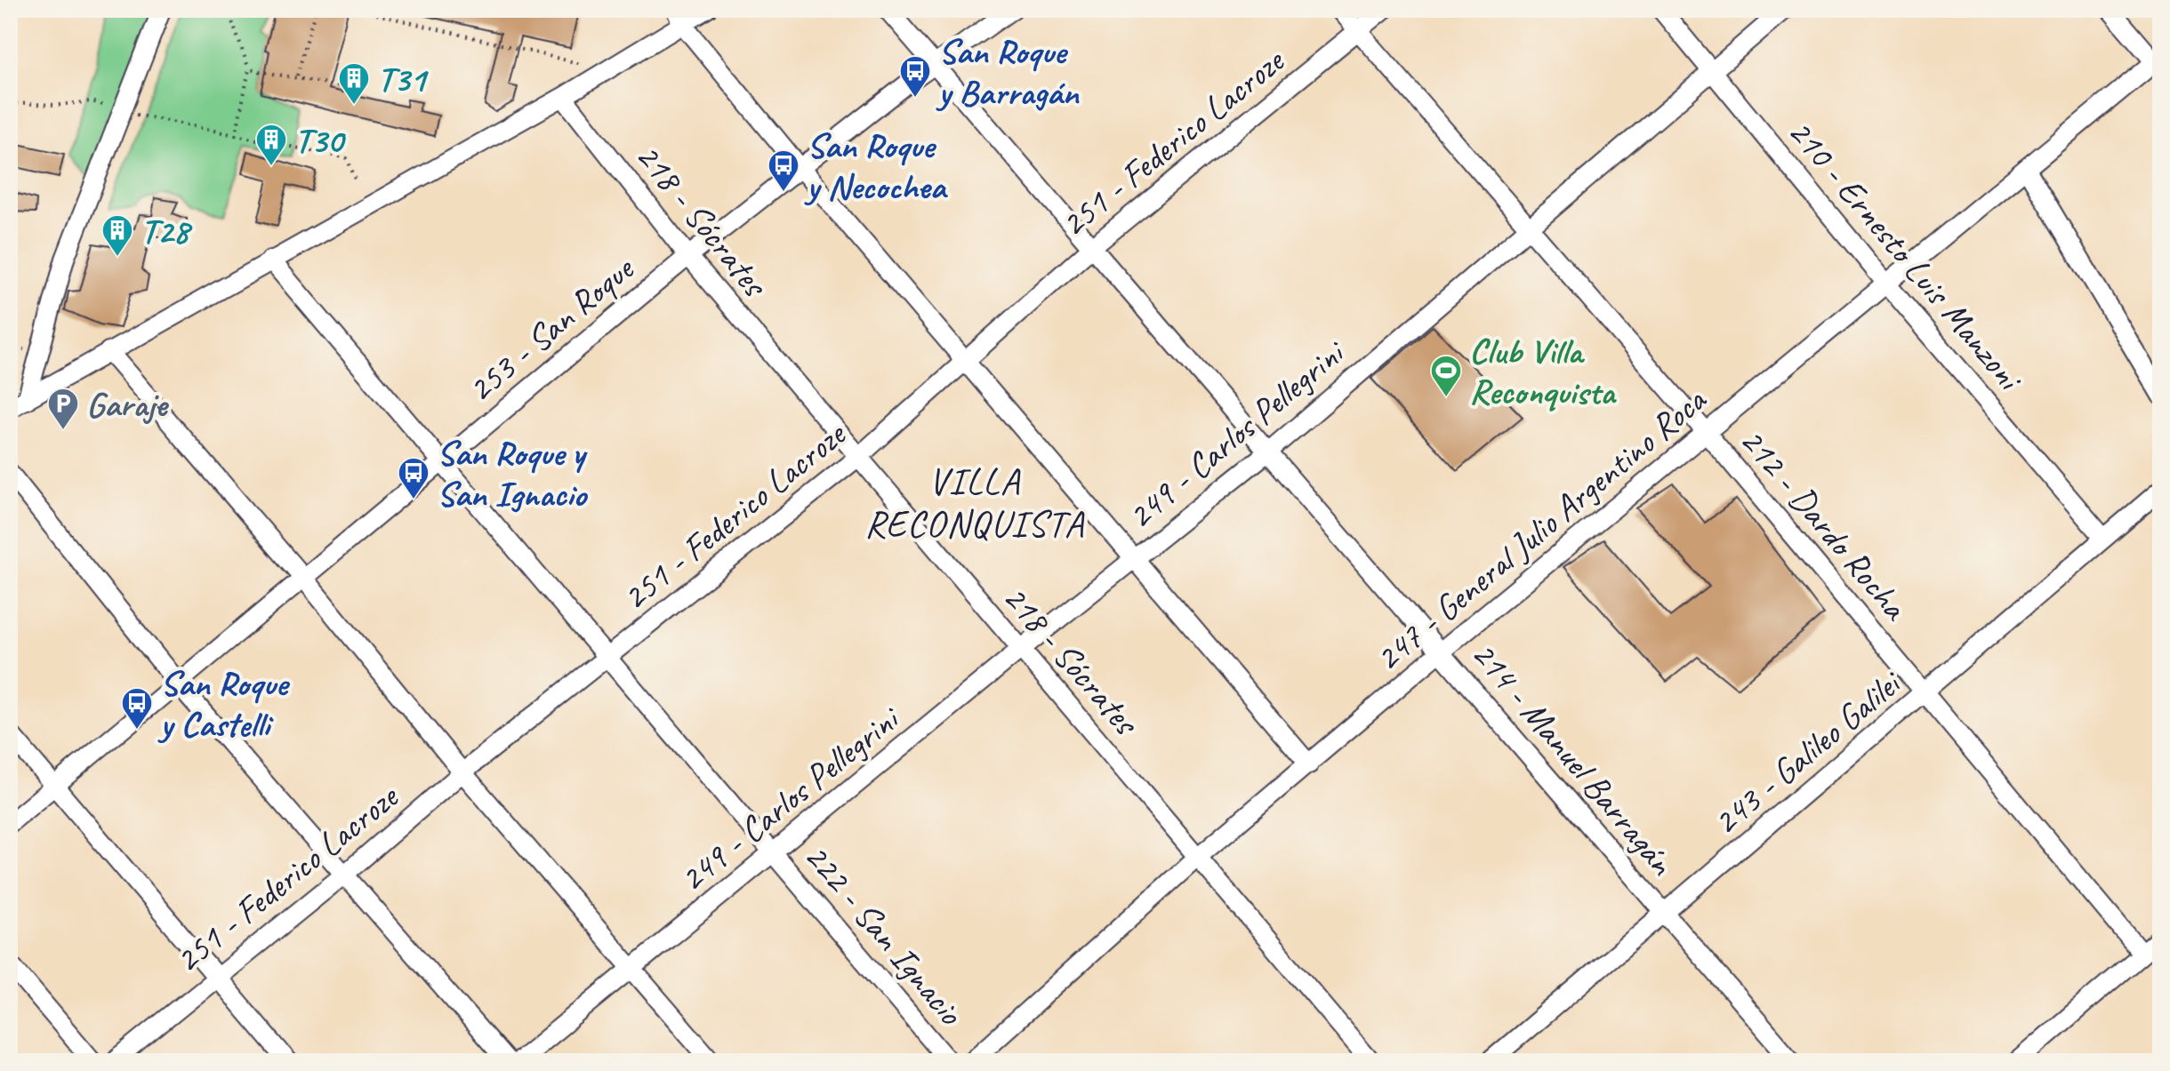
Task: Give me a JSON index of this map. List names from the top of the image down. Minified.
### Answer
{"streets":{"street":["251 - Federico Lacroze","218 - Sócrates","210 - Ernesto Luis Manzoni","253 - San Roque","249 - Carlos Pellegrini","212 - Dardo Rocha","247 - General Julio Argentino Roca","243 - Galileo Galilei","214 - Manuel Barragán","222 - San Ignacio"]},"crossings":[["251 - Federico Lacroze","218 - Sócrates"],["251 - Federico Lacroze","212 - Dardo Rocha"],["251 - Federico Lacroze","214 - Manuel Barragán"],["251 - Federico Lacroze","222 - San Ignacio"],["218 - Sócrates","253 - San Roque"],["218 - Sócrates","249 - Carlos Pellegrini"],["218 - Sócrates","247 - General Julio Argentino Roca"],["210 - Ernesto Luis Manzoni","249 - Carlos Pellegrini"],["210 - Ernesto Luis Manzoni","247 - General Julio Argentino Roca"],["210 - Ernesto Luis Manzoni","243 - Galileo Galilei"],["253 - San Roque","214 - Manuel Barragán"],["253 - San Roque","222 - San Ignacio"],["249 - Carlos Pellegrini","212 - Dardo Rocha"],["249 - Carlos Pellegrini","214 - Manuel Barragán"],["249 - Carlos Pellegrini","222 - San Ignacio"],["212 - Dardo Rocha","247 - General Julio Argentino Roca"],["212 - Dardo Rocha","243 - Galileo Galilei"],["247 - General Julio Argentino Roca","214 - Manuel Barragán"],["243 - Galileo Galilei","214 - Manuel Barragán"]],"districts":["VILLA RECONQUISTA"],"places":{"bus stop":["San Roque y Barragán","San Roque y Necochea","San Roque y San Ignacio","San Roque y Castelli"],"building":["T31","T30","T28"],"sports":["Club Villa Reconquista"],"parking":["Garaje"]}}
